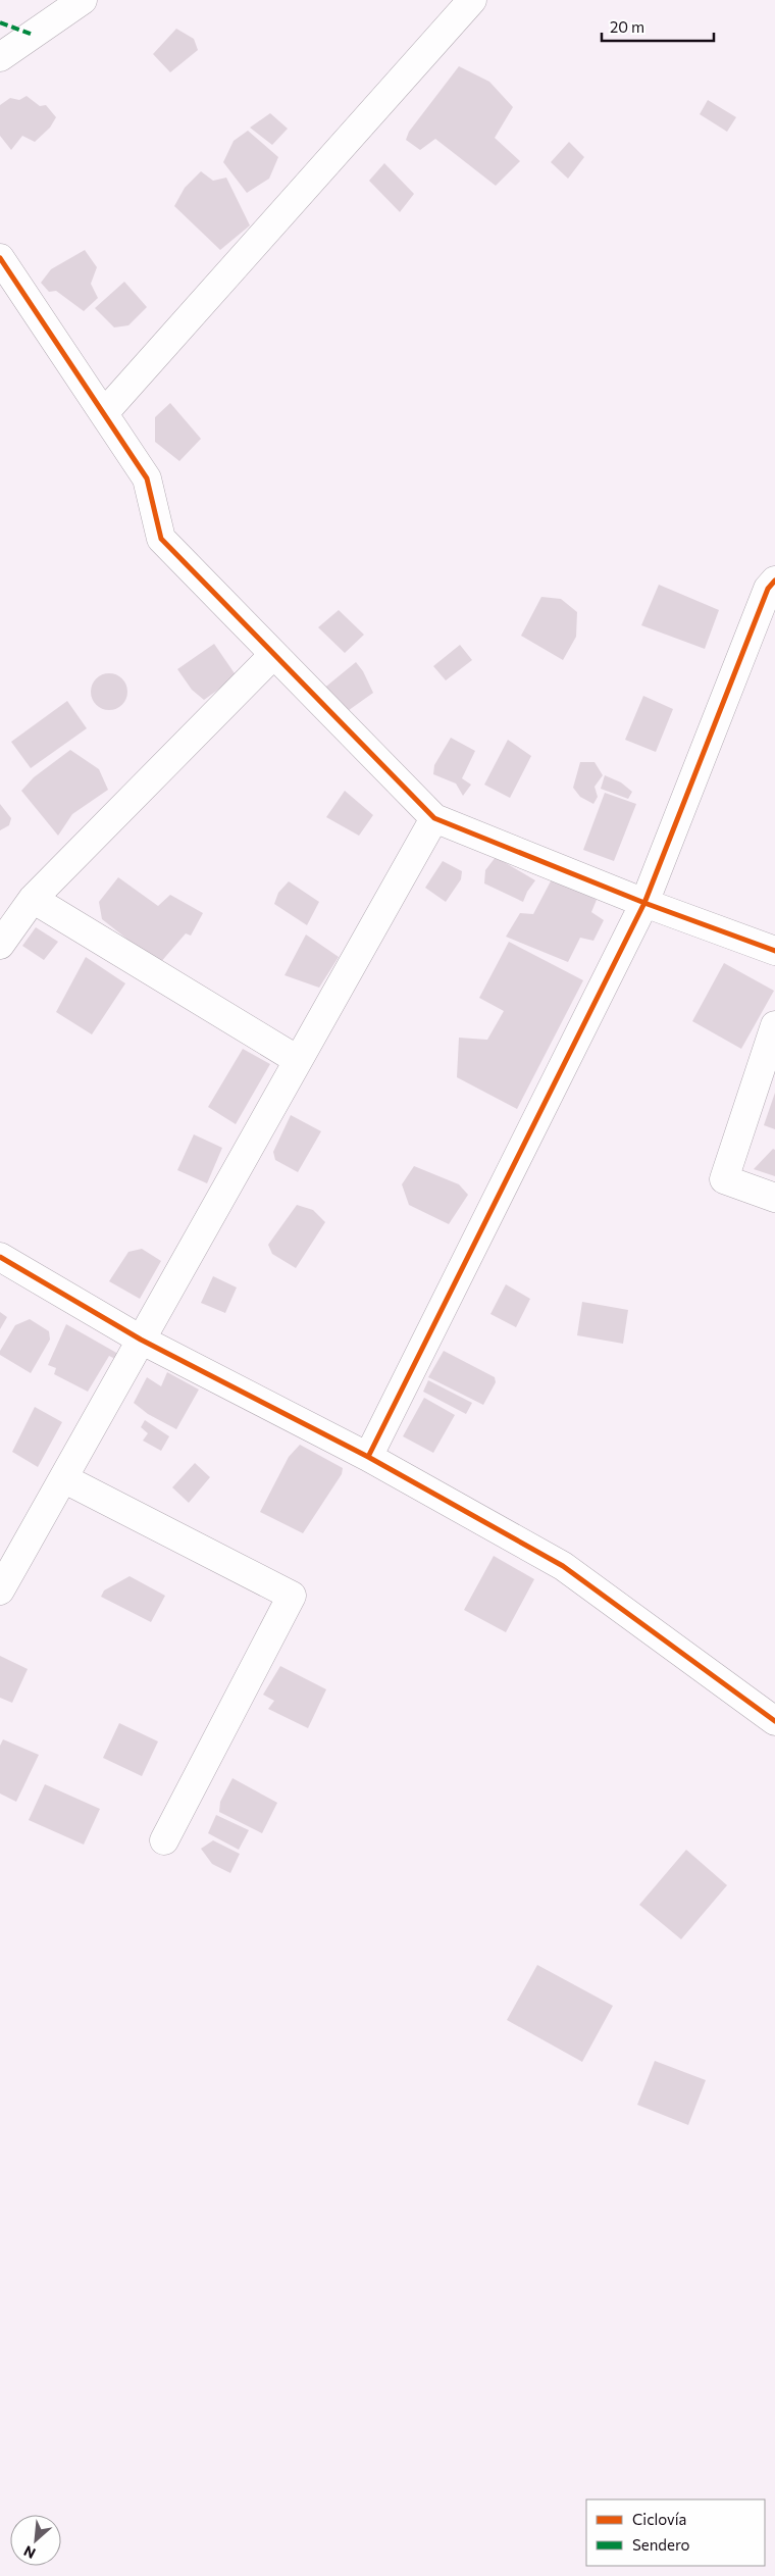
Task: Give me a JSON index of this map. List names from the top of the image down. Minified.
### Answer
{"legend":["Ciclovía","Sendero"],"scale_bar":"20 m","north":"bottom left"}
